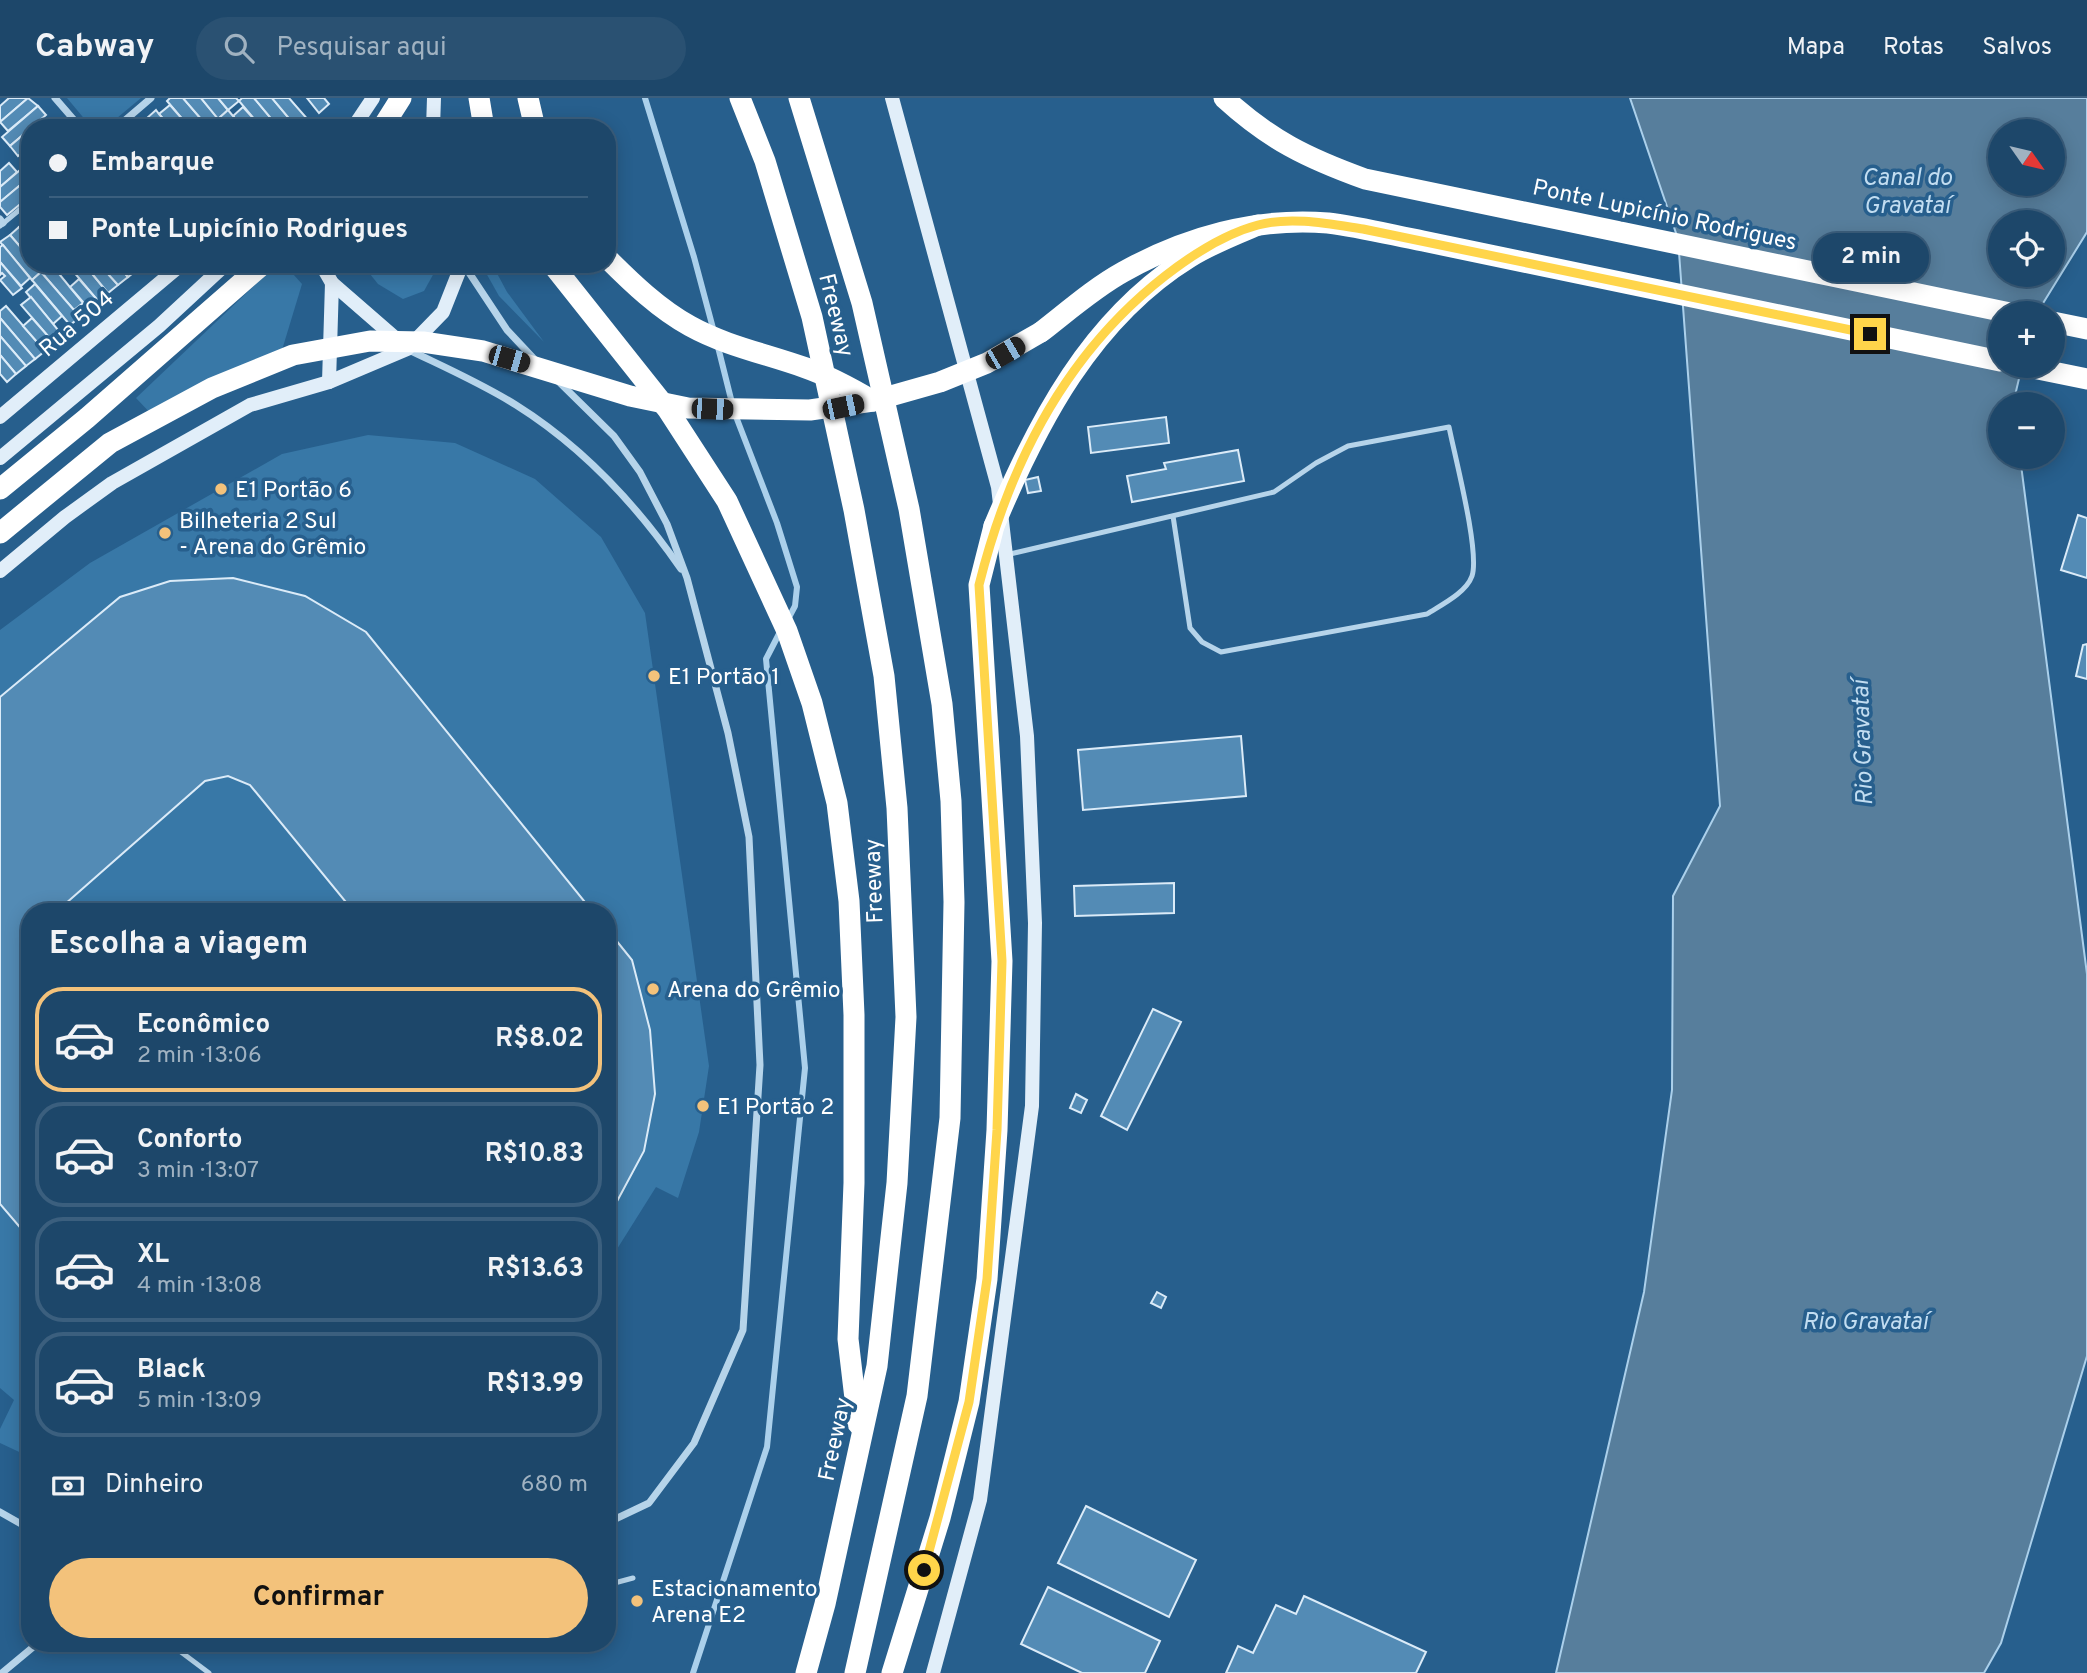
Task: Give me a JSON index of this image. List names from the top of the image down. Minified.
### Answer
{"streets":{"highway":["Ponte Lupicínio Rodrigues","Freeway"],"street":["Rua 504"]},"water":["Canal do Gravataí","Rio Gravataí"],"places":["E1 Portão 6","Bilheteria 2 Sul - Arena do Grêmio","E1 Portão 1","Arena do Grêmio","E1 Portão 2","Estacionamento Arena E2"],"north":"bottom right","page":{"header":"Cabway","search":"Pesquisar aqui","nav":["Mapa","Rotas","Salvos"],"map_buttons":["+","−"],"banner":["Embarque","Ponte Lupicínio Rodrigues"],"bubble":"2 min","heading":"Escolha a viagem","list":[{"name":"Econômico","note":"2 min · 13:06","value":"R$8.02"},{"name":"Conforto","note":"3 min · 13:07","value":"R$10.83"},{"name":"XL","note":"4 min · 13:08","value":"R$13.63"},{"name":"Black","note":"5 min · 13:09","value":"R$13.99"}],"pay":["Dinheiro","680 m"],"buttons":"Confirmar"}}
